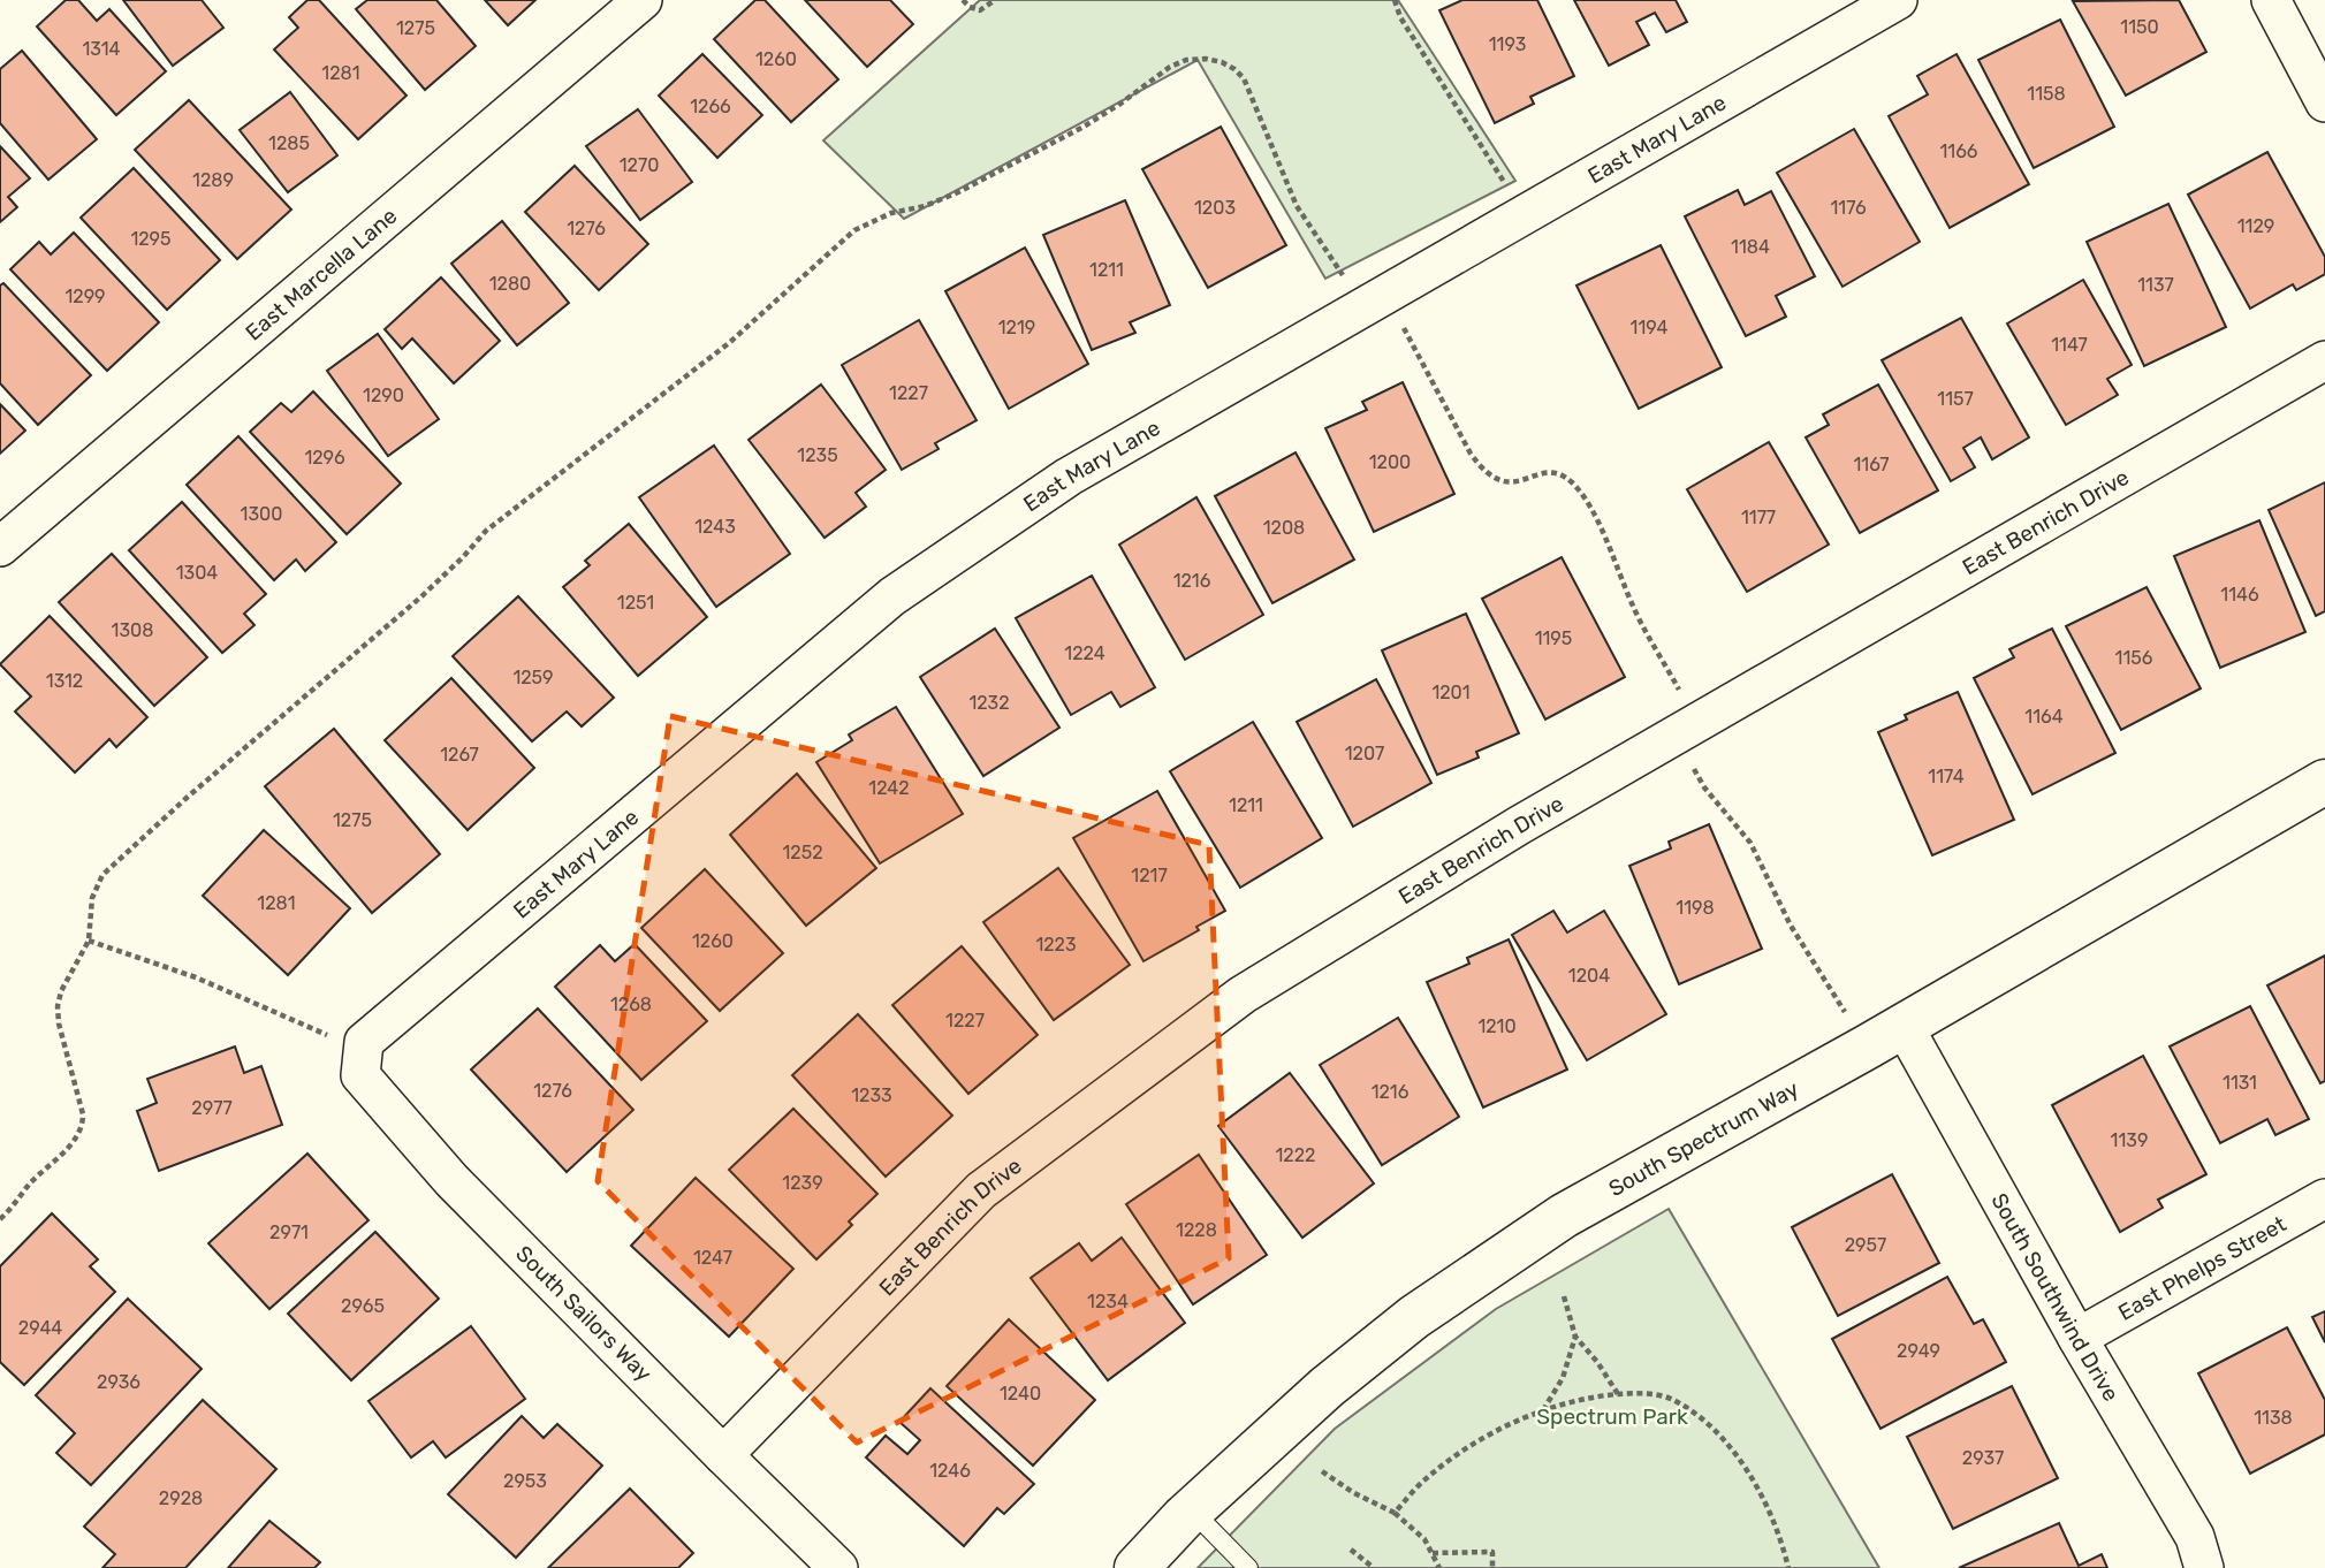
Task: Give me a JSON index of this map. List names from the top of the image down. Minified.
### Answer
{"streets":{"street":["East Mary Lane","East Marcella Lane","East Benrich Drive","South Spectrum Way","East Phelps Street","South Southwind Drive","South Sailors Way"]},"crossings":[["East Mary Lane","South Sailors Way"],["East Benrich Drive","South Sailors Way"],["South Spectrum Way","South Southwind Drive"],["East Phelps Street","South Southwind Drive"]],"parks":["Spectrum Park"],"house_numbers":["1150","1275","1193","1314","1260","1281","1158","1266","1285","1166","1270","1289","1203","1176","1129","1276","1295","1184","1211","1280","1137","1299","1219","1194","1147","1227","1290","1157","1235","1296","1200","1167","1300","1177","1243","1208","1304","1216","1146","1251","1308","1195","1224","1156","1259","1312","1201","1232","1164","1207","1267","1174","1242","1211","1275","1252","1217","1281","1198","1260","1223","1204","1268","1227","1210","1131","1276","1216","1233","2977","1139","1222","1239","1228","2971","2957","1247","1234","2965","2944","2949","2936","1240","1138","2937","1246","2953","2928"]}
